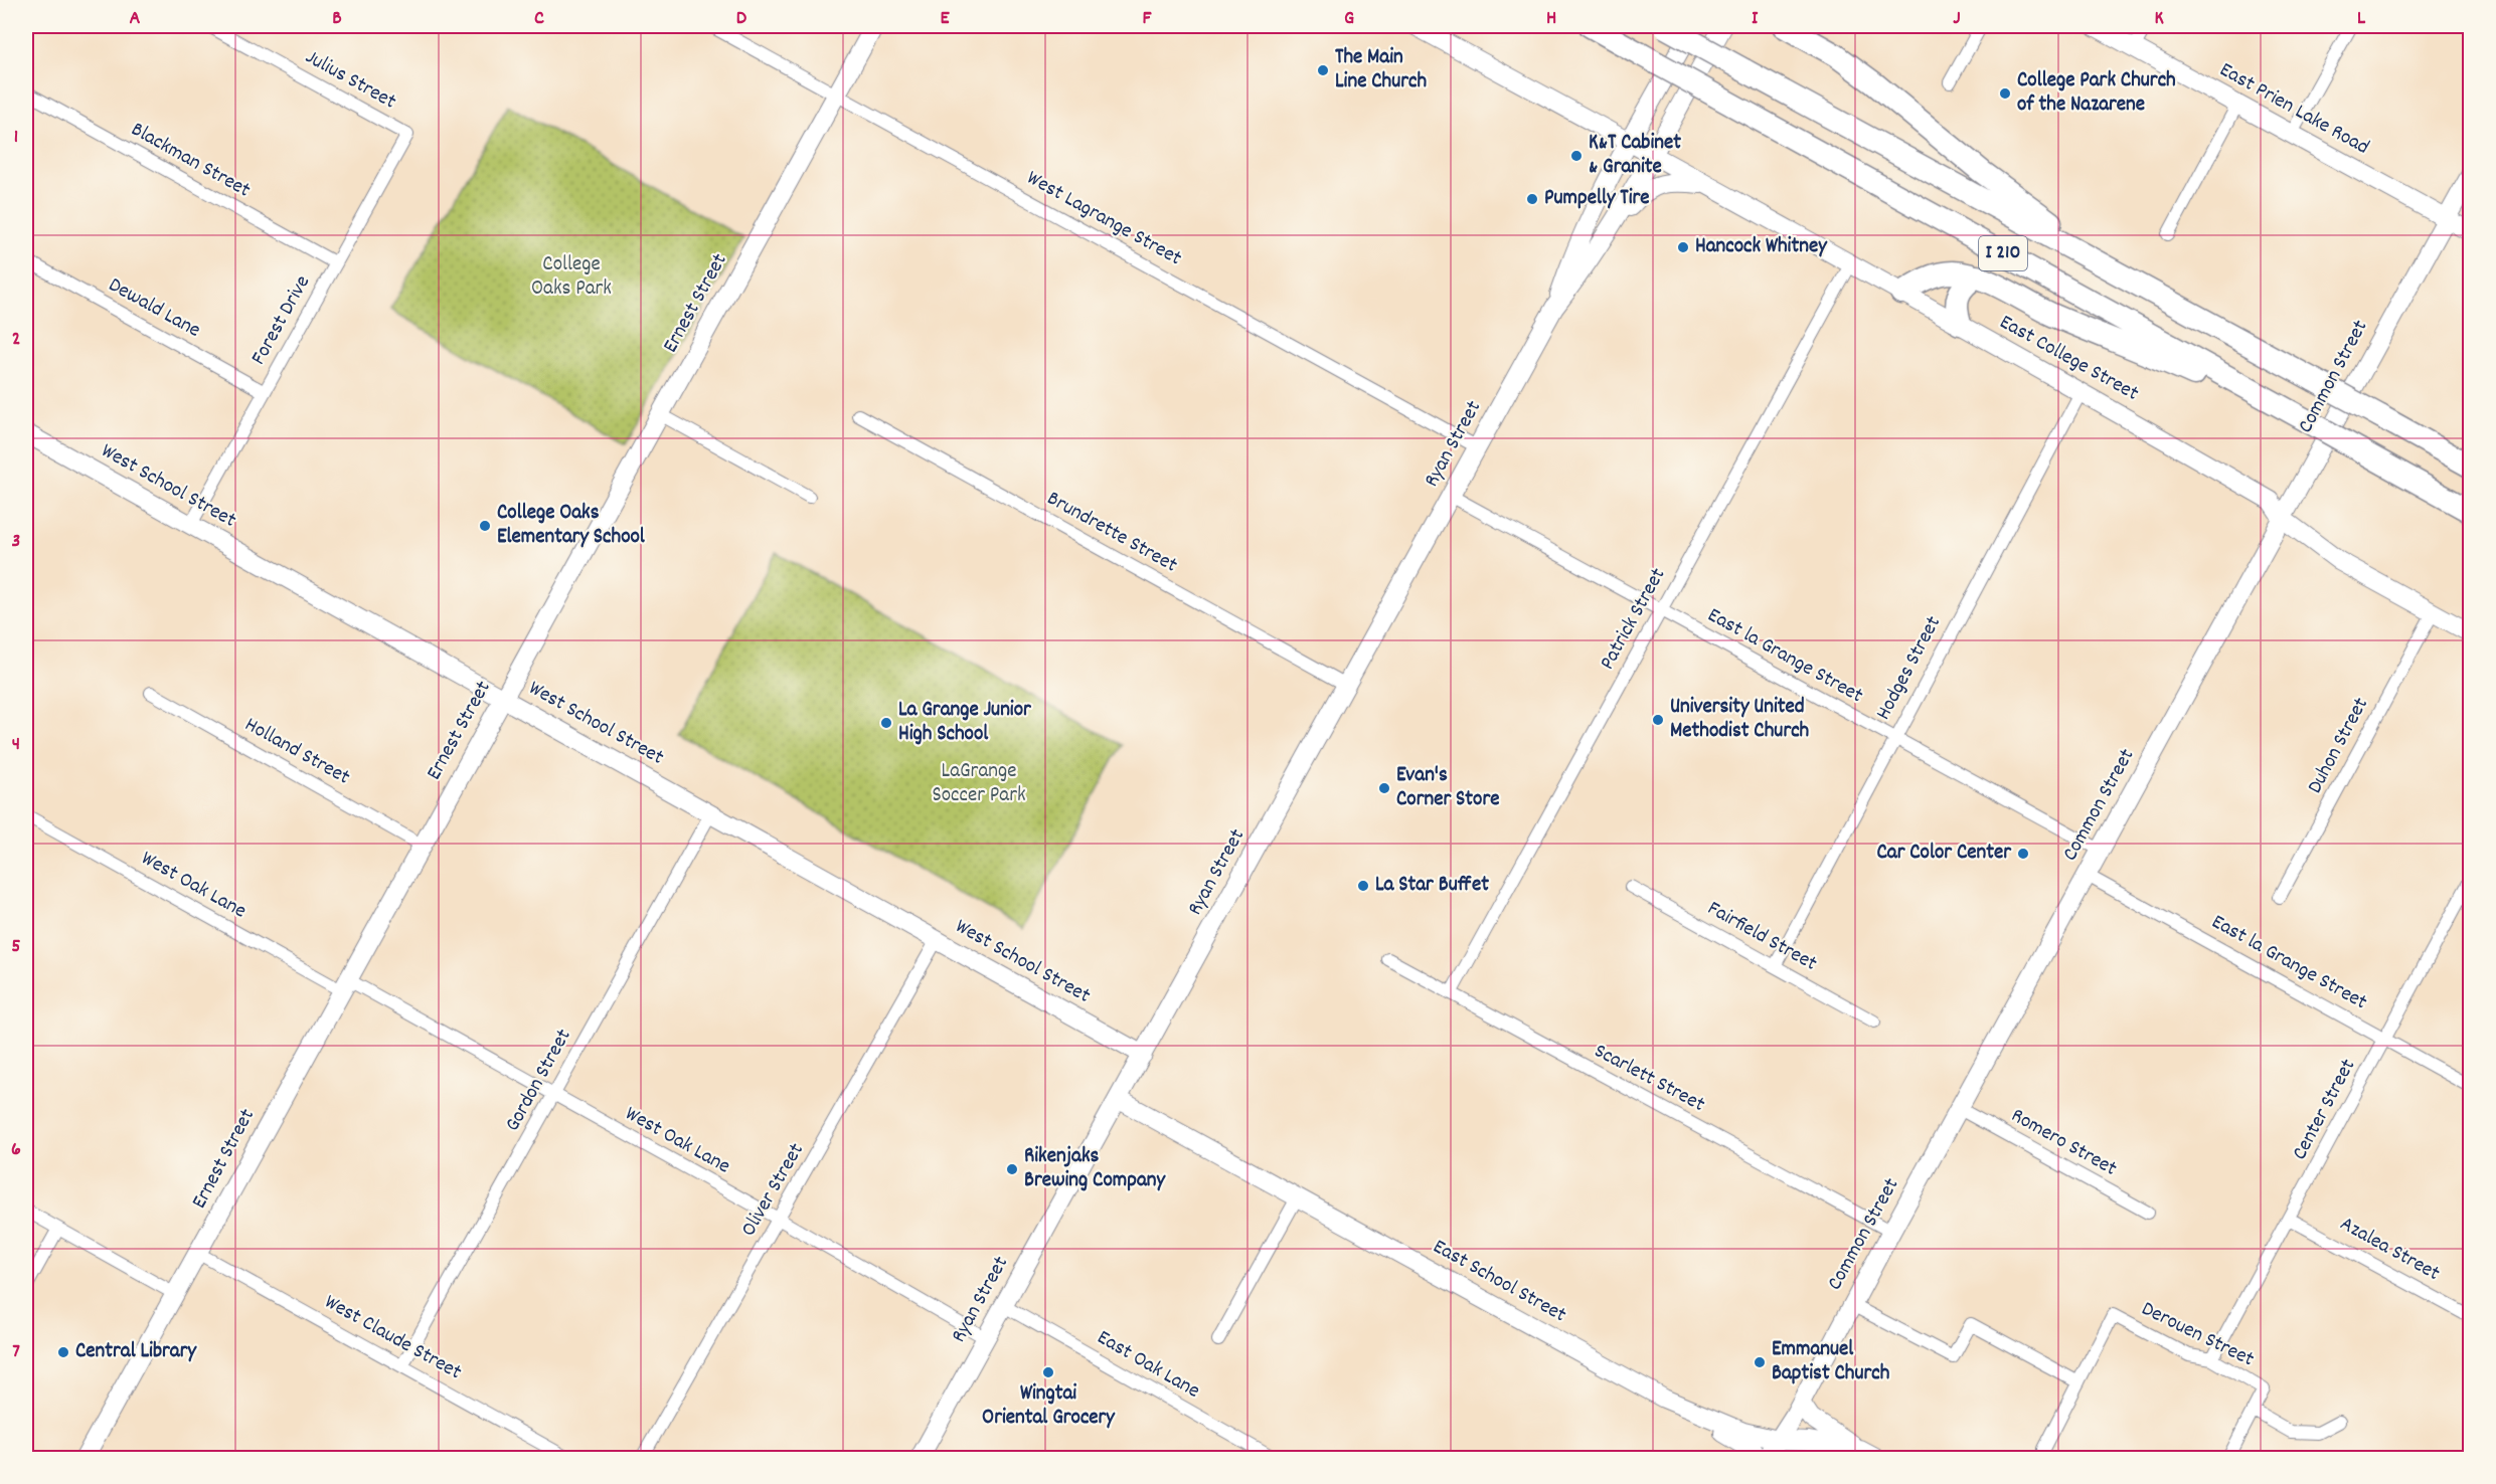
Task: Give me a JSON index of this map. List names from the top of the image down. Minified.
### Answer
{"streets":{"highway":["I 210"],"street":["Julius Street","East Prien Lake Road","Blackman Street","West Lagrange Street","Ernest Street","Dewald Lane","Forest Drive","East College Street","Common Street","Ryan Street","West School Street","Brundrette Street","Patrick Street","East la Grange Street","Hodges Street","Duhon Street","Holland Street","West Oak Lane","Fairfield Street","Scarlett Street","Gordon Street","Center Street","Romero Street","Oliver Street","Azalea Street","East School Street","Derouen Street","West Claude Street","East Oak Lane"]},"crossings":[["Julius Street","Forest Drive"],["East Prien Lake Road","Common Street"],["Blackman Street","Forest Drive"],["West Lagrange Street","Ernest Street"],["West Lagrange Street","Ryan Street"],["Ernest Street","West School Street"],["Ernest Street","Holland Street"],["Ernest Street","West Oak Lane"],["Ernest Street","West Claude Street"],["Dewald Lane","Forest Drive"],["Forest Drive","West School Street"],["East College Street","Common Street"],["East College Street","Ryan Street"],["East College Street","Patrick Street"],["East College Street","Hodges Street"],["East College Street","Duhon Street"],["Common Street","East la Grange Street"],["Common Street","Scarlett Street"],["Common Street","Romero Street"],["Common Street","East School Street"],["Ryan Street","West School Street"],["Ryan Street","Brundrette Street"],["Ryan Street","East la Grange Street"],["Ryan Street","West Oak Lane"],["Ryan Street","East School Street"],["Ryan Street","East Oak Lane"],["West School Street","Gordon Street"],["West School Street","Oliver Street"],["Patrick Street","East la Grange Street"],["Patrick Street","Scarlett Street"],["East la Grange Street","Hodges Street"],["East la Grange Street","Center Street"],["Hodges Street","Fairfield Street"],["West Oak Lane","Gordon Street"],["West Oak Lane","Oliver Street"],["Gordon Street","West Claude Street"],["Center Street","Azalea Street"],["Center Street","Derouen Street"]],"parks":["College Oaks Park","LaGrange Soccer Park"],"places":["The Main Line Church","College Park Church of the Nazarene","K&T Cabinet & Granite","Pumpelly Tire","Hancock Whitney","College Oaks Elementary School","University United Methodist Church","La Grange Junior High School","Evan's Corner Store","Car Color Center","La Star Buffet","Rikenjaks Brewing Company","Central Library","Emmanuel Baptist Church","Wingtai Oriental Grocery"],"grid":{"columns":["A","B","C","D","E","F","G","H","I","J","K","L"],"rows":["1","2","3","4","5","6","7"]}}
